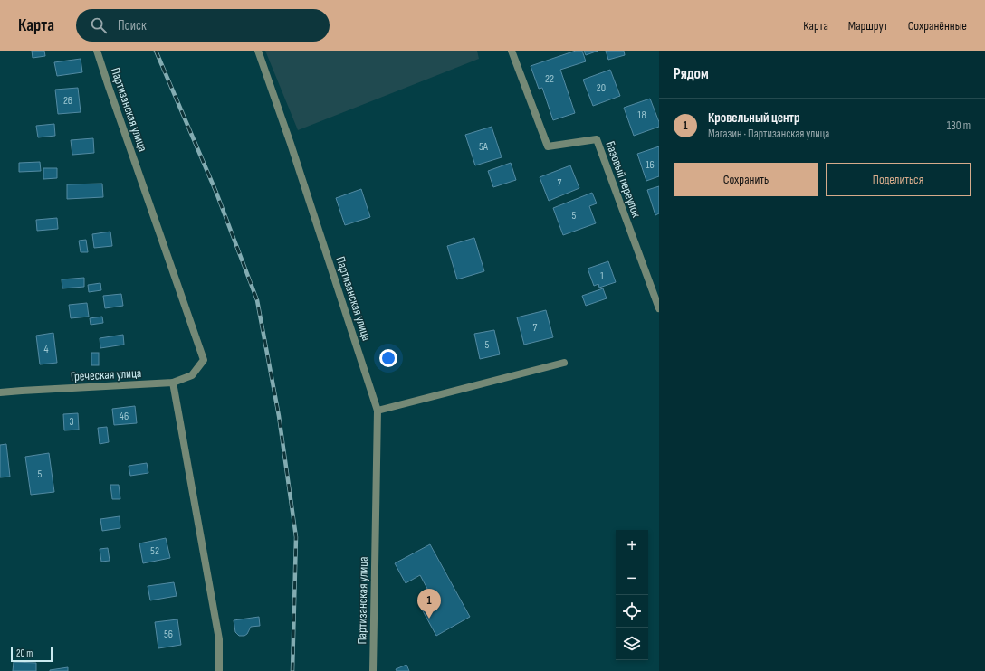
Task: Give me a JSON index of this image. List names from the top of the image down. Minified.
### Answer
{"streets":{"street":["Партизанская улица","Базовый переулок","Греческая улица"]},"crossings":[["Партизанская улица","Греческая улица"]],"house_numbers":["22","20","26","18","5А","16","7","5","1","7","5","4","46","3","5","52","56"],"scale_bar":"20 m","page":{"header":"Карта","search":"Поиск","nav":["Карта","Маршрут","Сохранённые"],"heading":"Рядом","list":[{"mark":"1","name":"Кровельный центр","note":"Магазин · Партизанская улица","value":"130 m"}],"buttons":["Сохранить","Поделиться"],"map_buttons":["+","−"],"pins":"1","scale":"20 m"}}
